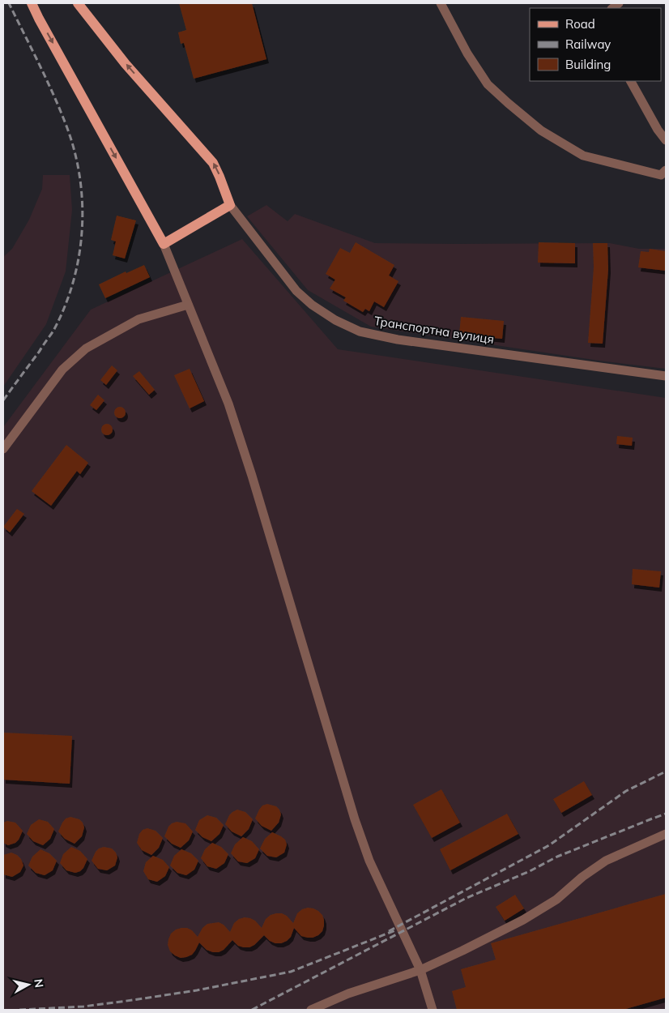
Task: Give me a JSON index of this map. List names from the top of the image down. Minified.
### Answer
{"streets":{"street":["Транспортна вулиця"]},"legend":["Road","Railway","Building"],"north":"right"}
